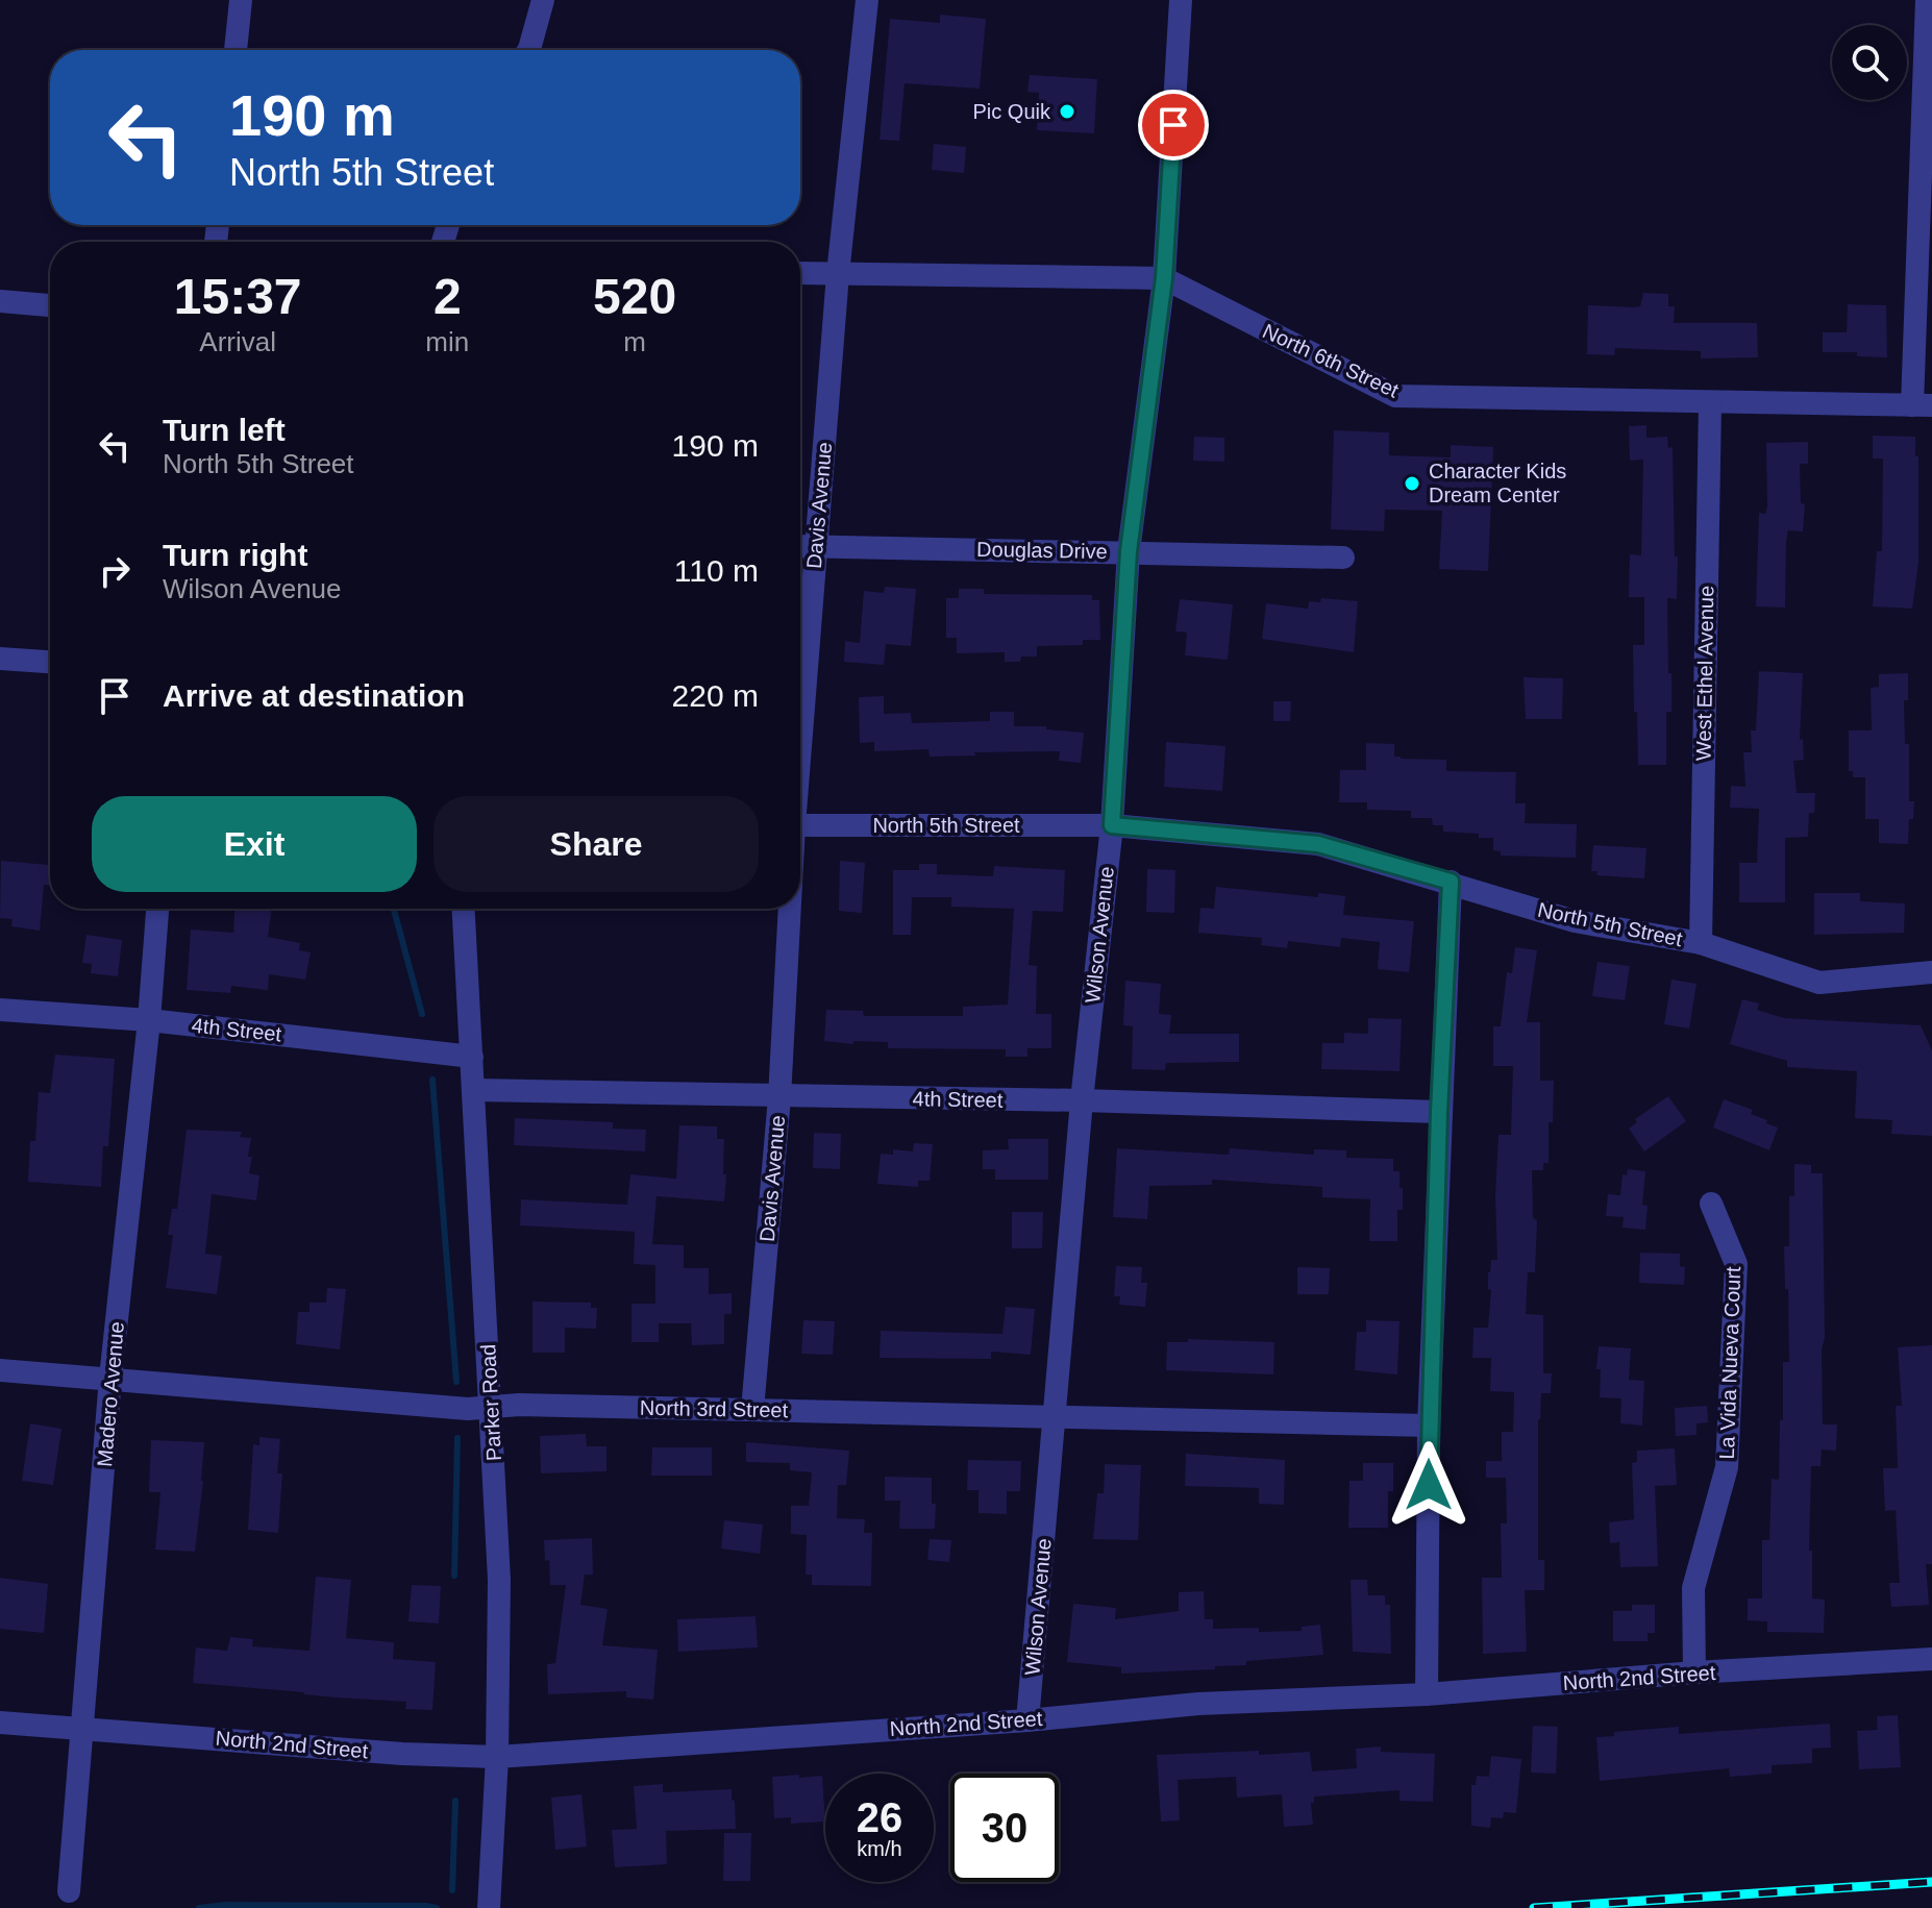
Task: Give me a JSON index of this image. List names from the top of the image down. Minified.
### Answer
{"streets":{"street":["North 6th Street","Davis Avenue","Douglas Drive","West Ethel Avenue","North 5th Street","Wilson Avenue","4th Street","La Vida Nueva Court","Madero Avenue","Parker Road","North 3rd Street","North 2nd Street"]},"crossings":[["North 6th Street","Davis Avenue"],["North 6th Street","West Ethel Avenue"],["North 6th Street","Wilson Avenue"],["Davis Avenue","Douglas Drive"],["Davis Avenue","4th Street"],["Davis Avenue","North 3rd Street"],["Douglas Drive","Wilson Avenue"],["West Ethel Avenue","North 5th Street"],["North 5th Street","Wilson Avenue"],["Wilson Avenue","4th Street"],["Wilson Avenue","North 3rd Street"],["Wilson Avenue","North 2nd Street"],["4th Street","Madero Avenue"],["4th Street","Parker Road"],["La Vida Nueva Court","North 2nd Street"],["Madero Avenue","North 3rd Street"],["Madero Avenue","North 2nd Street"],["Parker Road","North 3rd Street"],["Parker Road","North 2nd Street"]],"places":["Pic Quik","Character Kids Dream Center"],"page":{"turn":["190 m","North 5th Street"],"eta":["15:37","Arrival","2","min","520","m"],"list":[{"name":"Turn left","note":"North 5th Street","value":"190 m"},{"name":"Turn right","note":"Wilson Avenue","value":"110 m"},{"name":"Arrive at destination","value":"220 m"}],"buttons":["Exit","Share"],"speed":"26 km/h","limit":"30"}}
